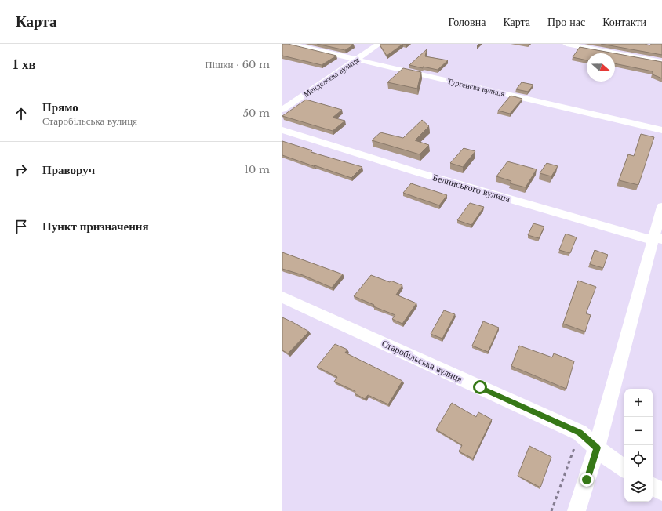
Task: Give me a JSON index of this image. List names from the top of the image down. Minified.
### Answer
{"streets":{"street":["Менделєєва вулиця","Тургенєва вулиця","Белинського вулиця","Старобільська вулиця"]},"crossings":[["Менделєєва вулиця","Тургенєва вулиця"]],"north":"right","page":{"header":"Карта","nav":["Головна","Карта","Про нас","Контакти"],"heading":["1 хв","Пішки · 60 m"],"list":[["Прямо","Старобільська вулиця","50 m"],["Праворуч","10 m"],"Пункт призначення"],"map_buttons":["+","−"]}}
